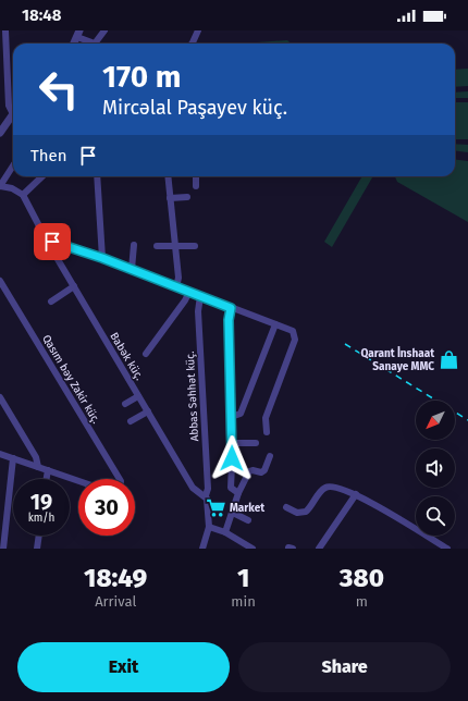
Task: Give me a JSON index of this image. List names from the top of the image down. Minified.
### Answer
{"streets":{"street":["Babək küç.","Qasım bəy Zakir küç.","Abbas Səhhət küç."]},"crossings":[["Babək küç.","Abbas Səhhət küç."]],"places":{"shop":["Qarant İnshaat Sanaye MMC"],"supermarket":["Market"]},"north":"bottom left","page":{"status":"18:48","turn":["170 m","Mircəlal Paşayev küç."],"then":"Then","speed":"19 km/h","limit":"30","eta":["18:49","Arrival","1","min","380","m"],"buttons":["Exit","Share"]}}
